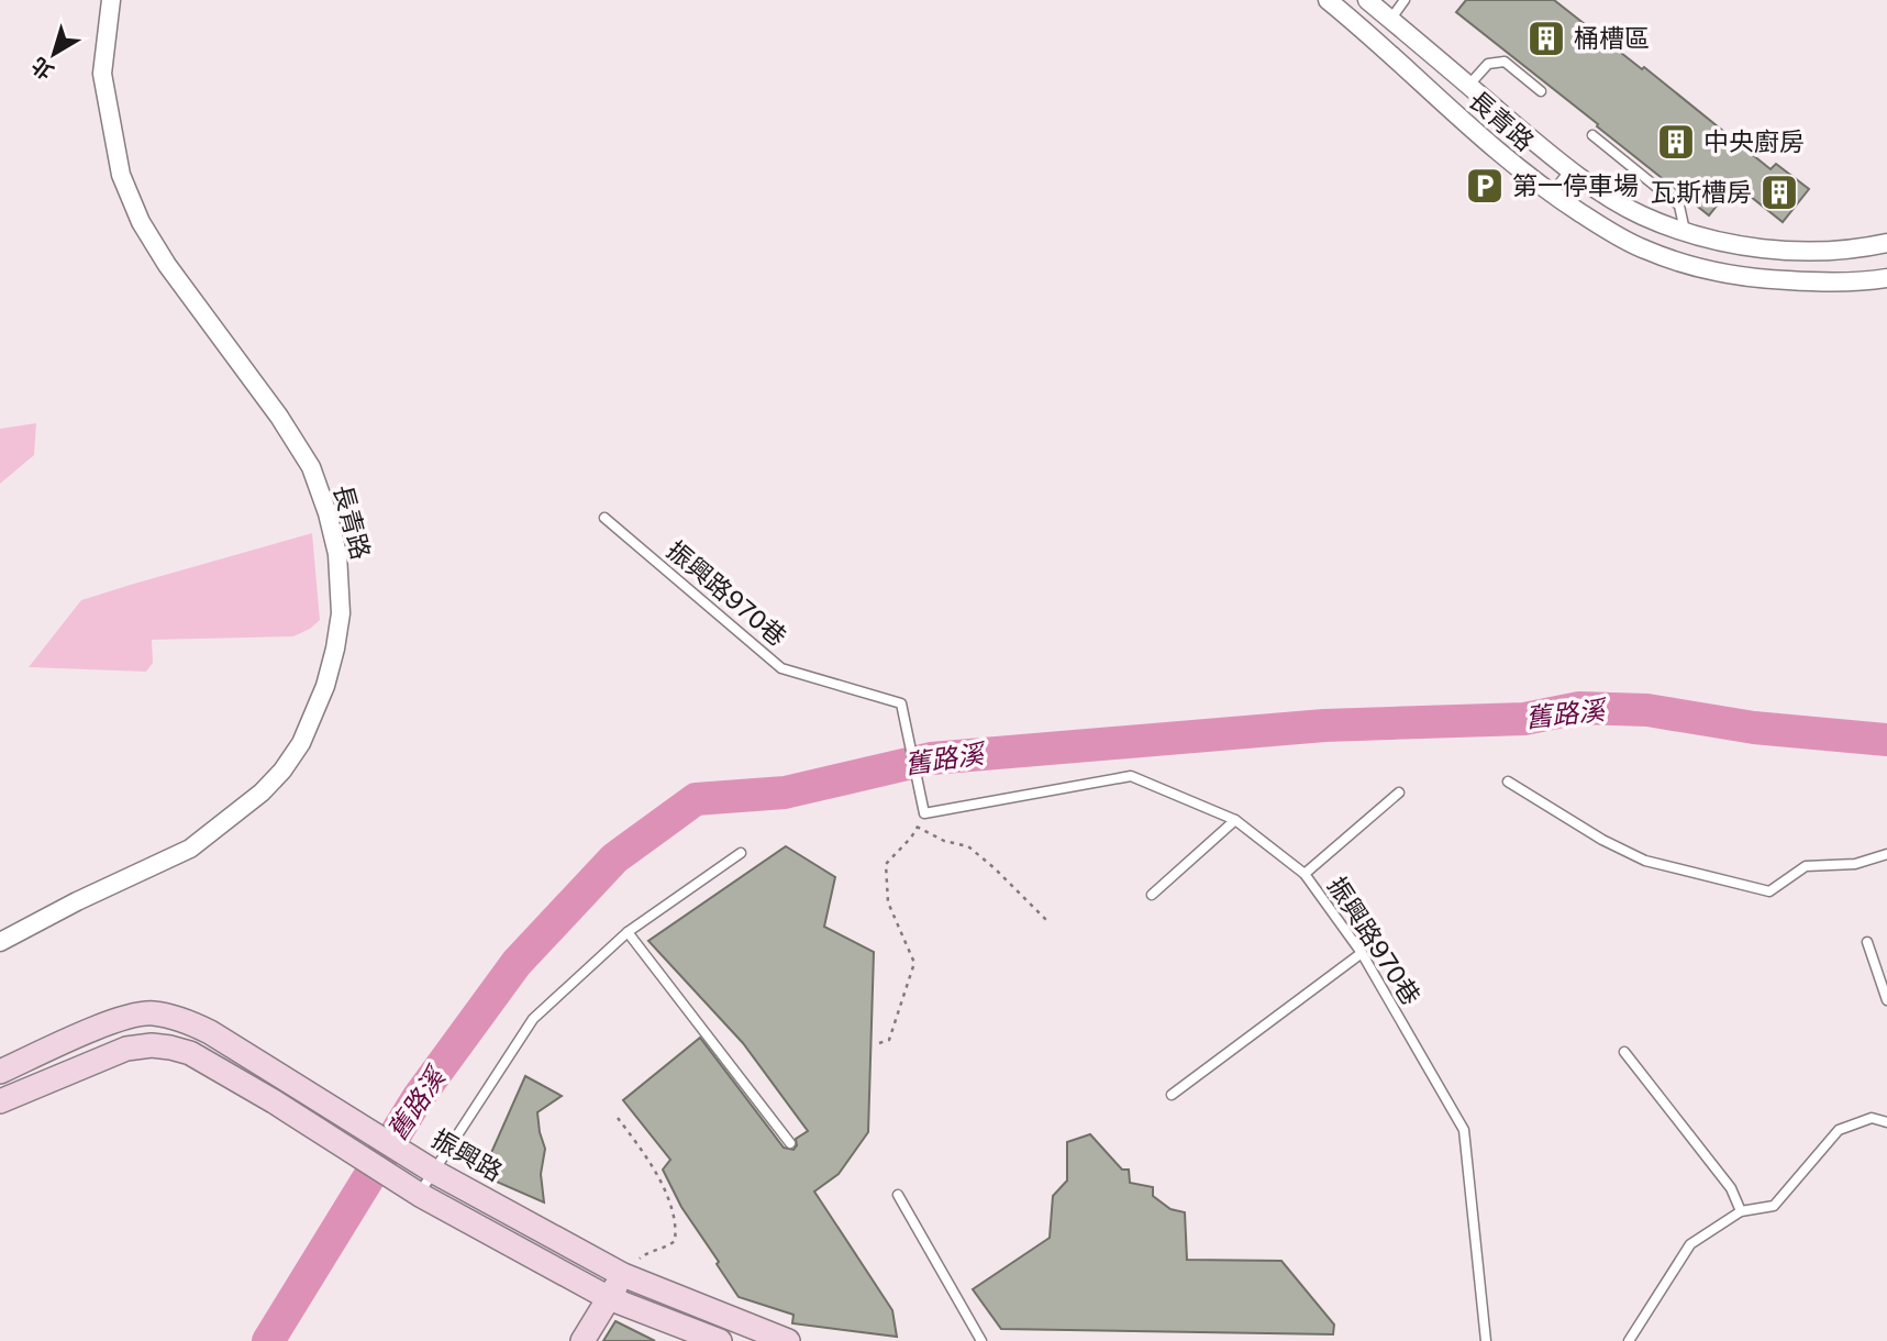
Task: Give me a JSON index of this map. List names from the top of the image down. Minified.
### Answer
{"streets":{"street":["長青路","振興路"],"lane":["振興路970巷"]},"water":["舊路溪"],"places":{"building":["桶槽區","中央廚房","瓦斯槽房"],"parking":["第一停車場"]},"north":"bottom left"}
